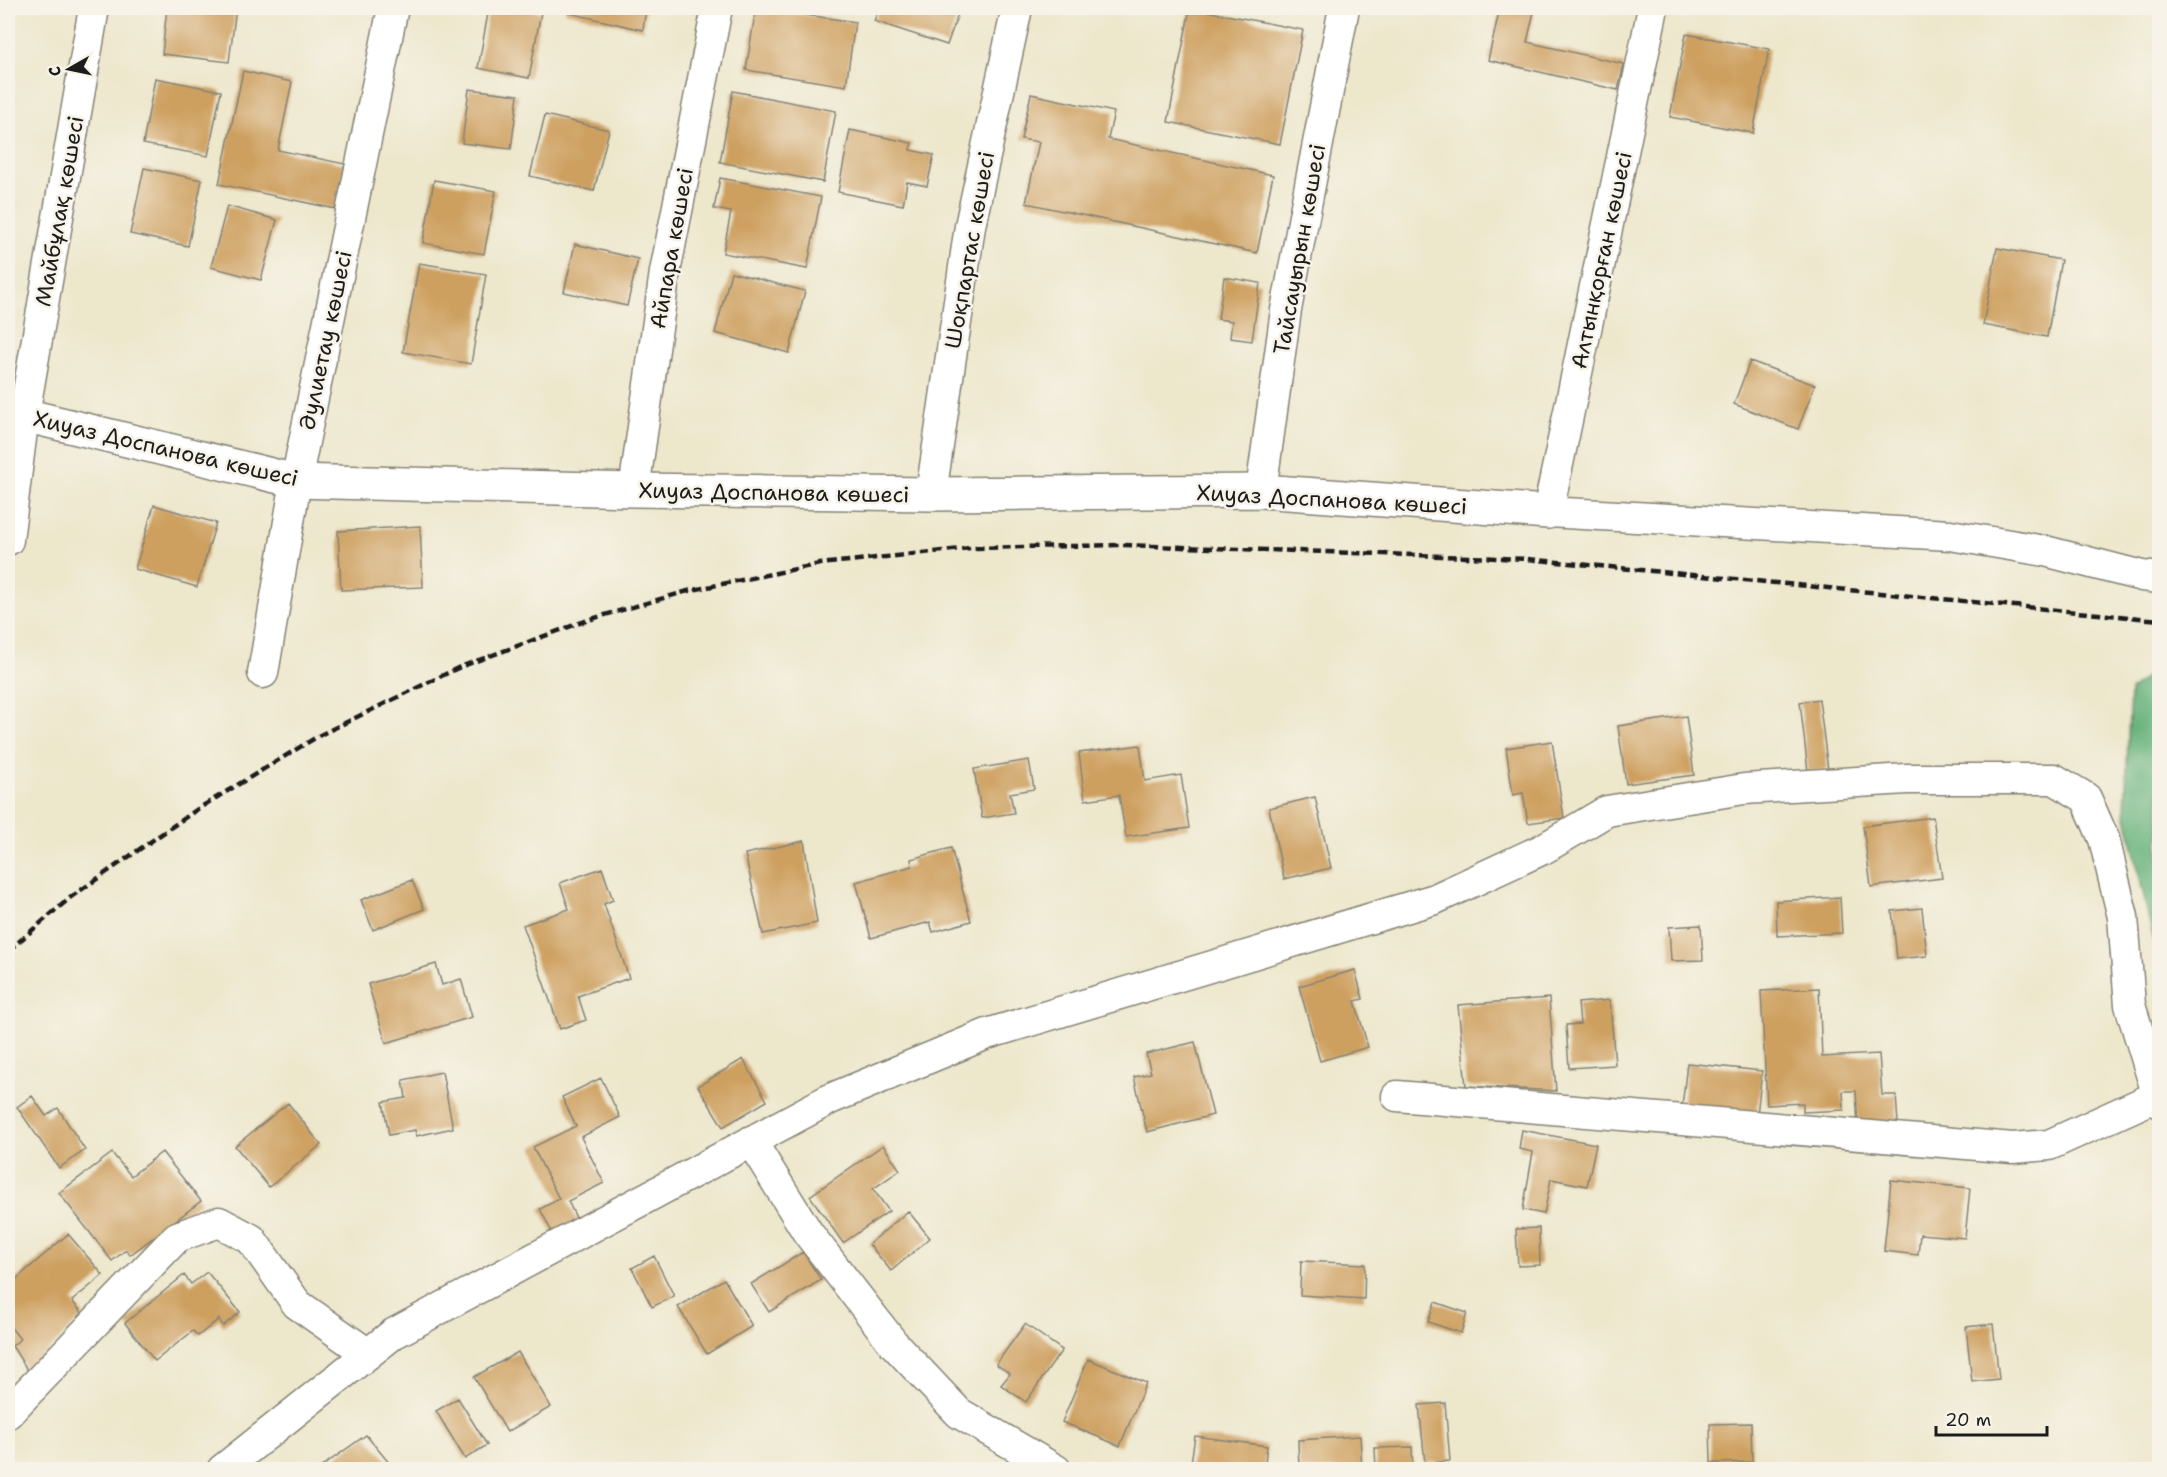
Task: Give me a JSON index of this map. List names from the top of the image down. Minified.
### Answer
{"streets":{"street":["Майбұлақ көшесі","Айпара көшесі","Тайсауырын көшесі","Шоқпартас көшесі","Алтынқорған көшесі","Әулиетау көшесі","Хиуаз Доспанова көшесі"]},"crossings":[["Майбұлақ көшесі","Хиуаз Доспанова көшесі"],["Айпара көшесі","Хиуаз Доспанова көшесі"],["Тайсауырын көшесі","Хиуаз Доспанова көшесі"],["Шоқпартас көшесі","Хиуаз Доспанова көшесі"],["Алтынқорған көшесі","Хиуаз Доспанова көшесі"],["Әулиетау көшесі","Хиуаз Доспанова көшесі"]],"scale_bar":"20 m","north":"left"}
